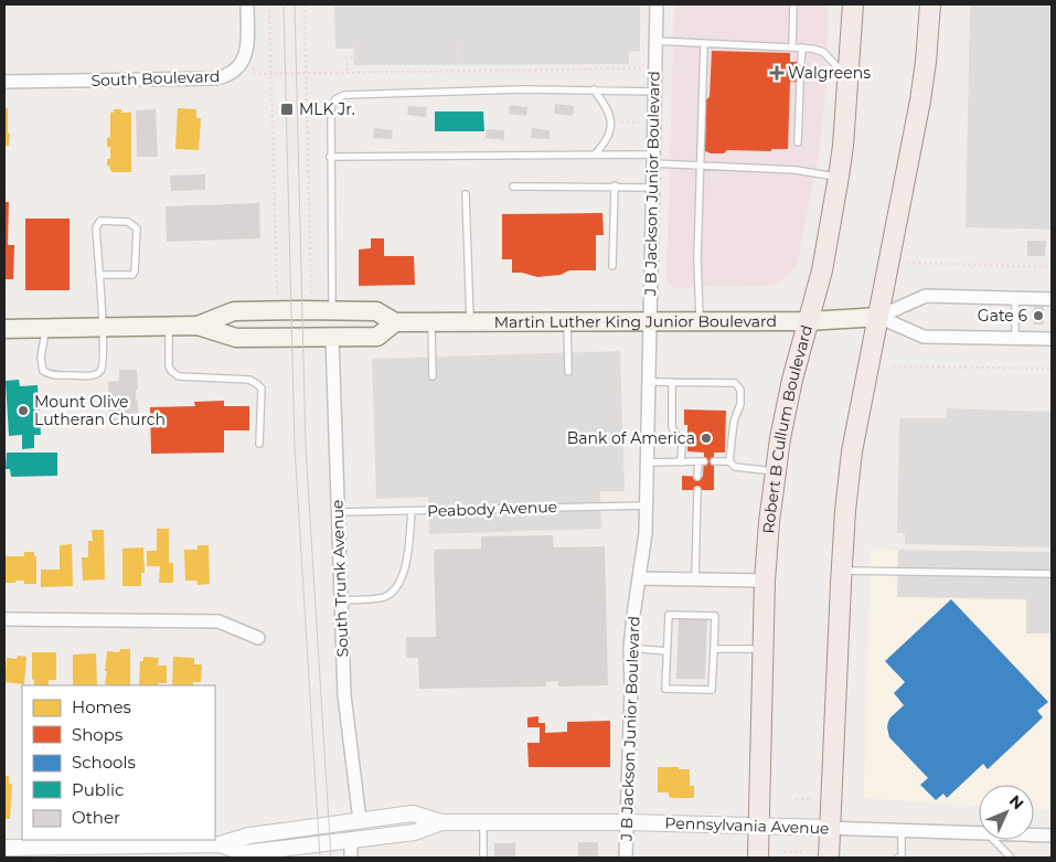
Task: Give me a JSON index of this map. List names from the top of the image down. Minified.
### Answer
{"streets":{"main road":["Martin Luther King Junior Boulevard","Robert B Cullum Boulevard"],"street":["South Boulevard","J B Jackson Junior Boulevard","South Trunk Avenue","Pennsylvania Avenue"],"lane":["Peabody Avenue"]},"crossings":[["J B Jackson Junior Boulevard","Martin Luther King Junior Boulevard"],["J B Jackson Junior Boulevard","Peabody Avenue"],["J B Jackson Junior Boulevard","Pennsylvania Avenue"],["Martin Luther King Junior Boulevard","Robert B Cullum Boulevard"],["Martin Luther King Junior Boulevard","South Trunk Avenue"],["Robert B Cullum Boulevard","Pennsylvania Avenue"],["Peabody Avenue","South Trunk Avenue"],["South Trunk Avenue","Pennsylvania Avenue"]],"places":{"health":["Walgreens"],"transit":["MLK Jr."],"other":["Gate 6","Mount Olive Lutheran Church","Bank of America"]},"legend":["Homes","Shops","Schools","Public","Other"],"north":"top right"}
